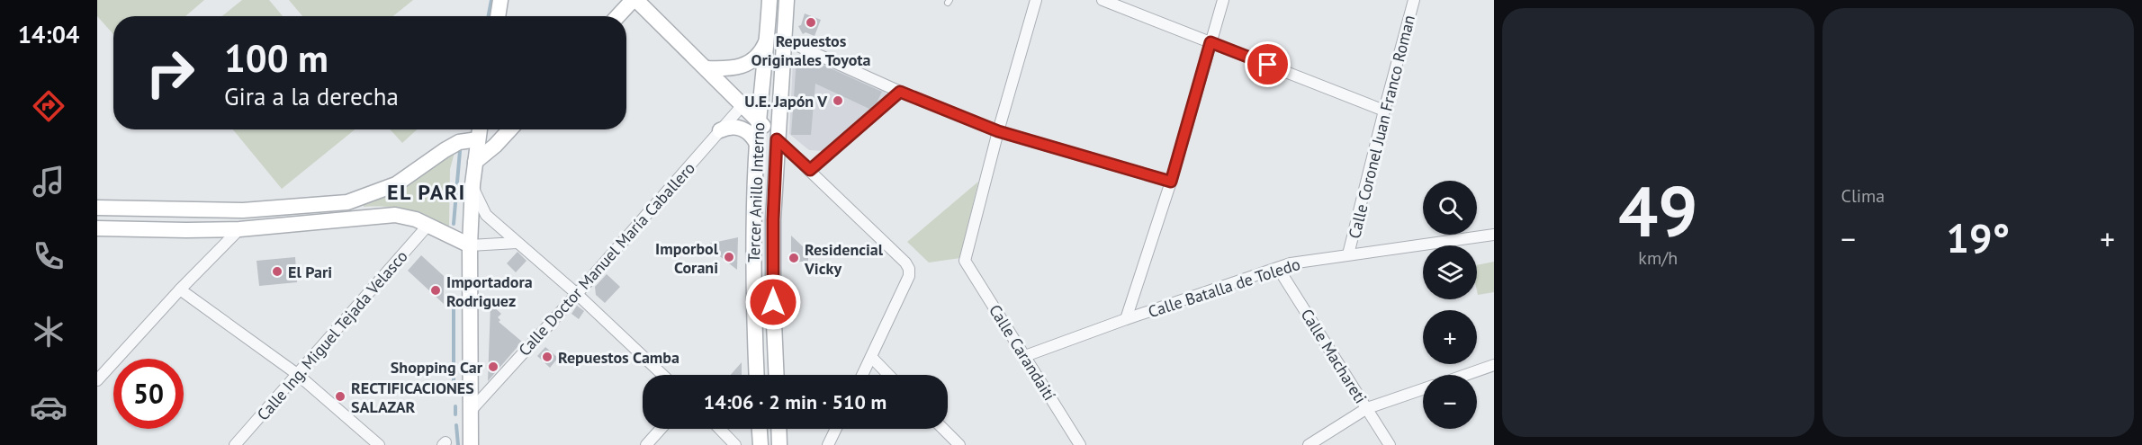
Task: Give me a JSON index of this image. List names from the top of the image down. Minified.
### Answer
{"streets":{"street":["Calle Coronel Juan Franco Roman","Tercer Anillo Interno","Calle Doctor Manuel María Caballero","Calle Batalla de Toledo","Calle Ing. Miguel Tejada Velasco","Calle Carandaití","Calle Machareti"]},"crossings":[["Calle Coronel Juan Franco Roman","Calle Batalla de Toledo"],["Calle Batalla de Toledo","Calle Carandaití"],["Calle Batalla de Toledo","Calle Machareti"]],"districts":["EL PARI"],"places":["Repuestos Originales Toyota","U.E. Japón V","Imporbol Corani","Residencial Vicky","El Pari","Importadora Rodriguez","Repuestos Camba","Shopping Car","RECTIFICACIONES SALAZAR"],"page":{"tabs":"14:04","tile":[["49","km/h"],"Clima"],"turn":["100 m","Gira a la derecha"],"map_buttons":["+","−"],"heat":["−","19°","+"],"limit":"50","trip":"14:06 · 2 min · 510 m"}}
